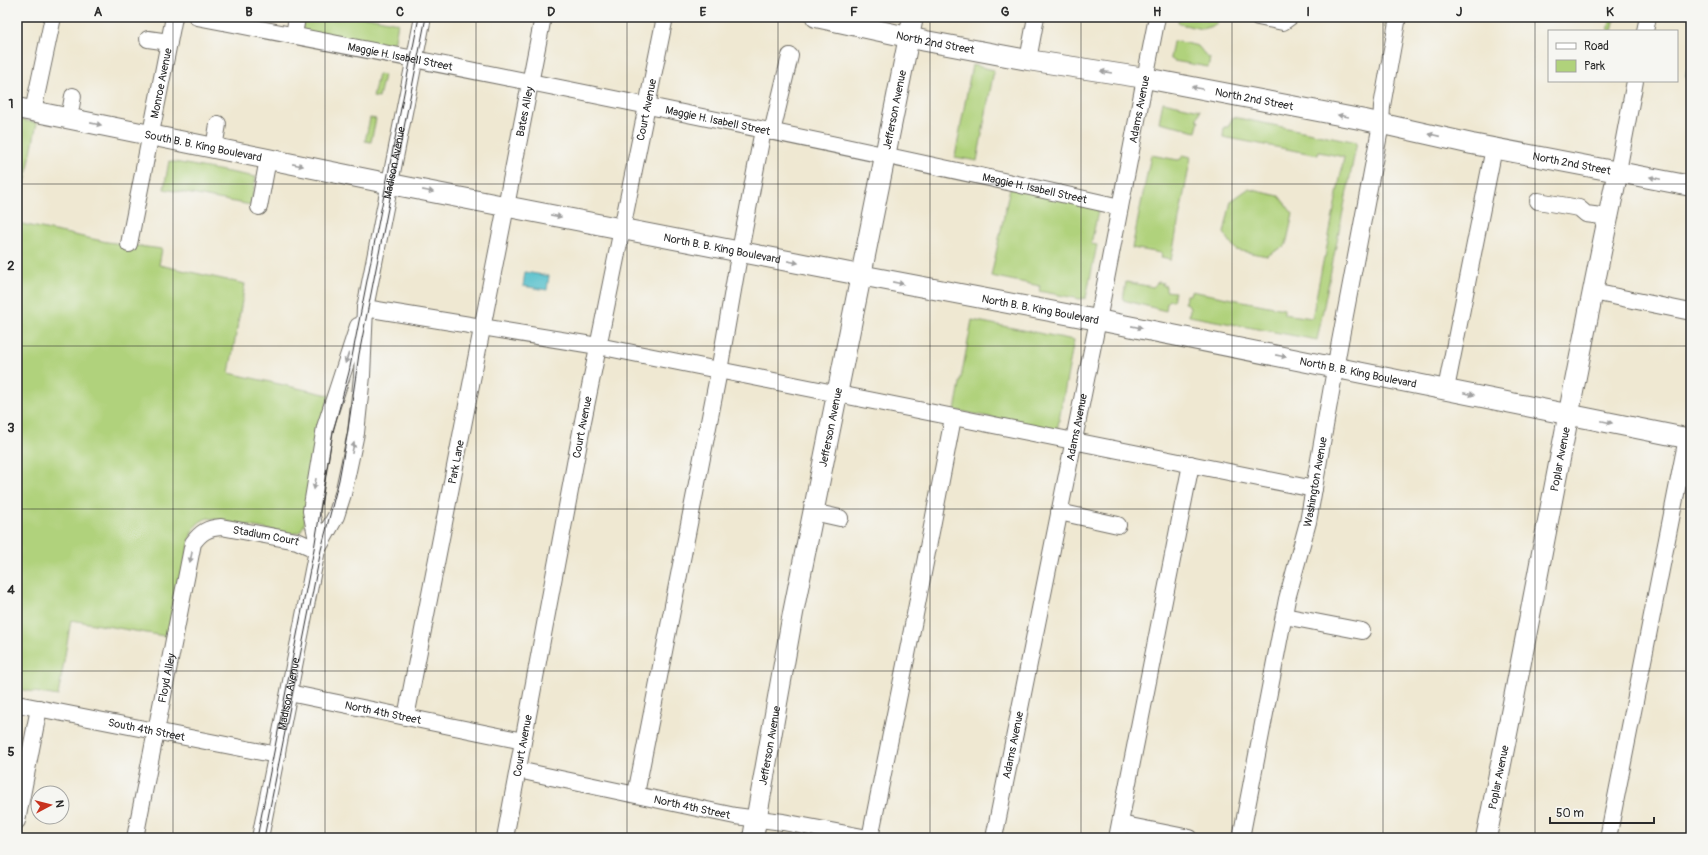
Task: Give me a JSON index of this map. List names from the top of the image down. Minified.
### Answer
{"streets":{"main road":["North 2nd Street","Jefferson Avenue","South B. B. King Boulevard","North B. B. King Boulevard","Poplar Avenue"],"street":["Maggie H. Isabell Street","Monroe Avenue","Court Avenue","Adams Avenue","Bates Alley","Madison Avenue","Park Lane","Washington Avenue","Stadium Court","Floyd Alley","North 4th Street","South 4th Street"]},"crossings":[["North 2nd Street","Jefferson Avenue"],["North 2nd Street","Adams Avenue"],["North 2nd Street","Poplar Avenue"],["North 2nd Street","Washington Avenue"],["Maggie H. Isabell Street","Court Avenue"],["Maggie H. Isabell Street","Jefferson Avenue"],["Maggie H. Isabell Street","Adams Avenue"],["Maggie H. Isabell Street","Bates Alley"],["Maggie H. Isabell Street","Madison Avenue"],["Monroe Avenue","South B. B. King Boulevard"],["Court Avenue","North B. B. King Boulevard"],["Court Avenue","North 4th Street"],["Jefferson Avenue","North B. B. King Boulevard"],["Jefferson Avenue","North 4th Street"],["Adams Avenue","North B. B. King Boulevard"],["Bates Alley","North B. B. King Boulevard"],["Bates Alley","Park Lane"],["South B. B. King Boulevard","Madison Avenue"],["South B. B. King Boulevard","North B. B. King Boulevard"],["Madison Avenue","North B. B. King Boulevard"],["Madison Avenue","Stadium Court"],["Madison Avenue","North 4th Street"],["Madison Avenue","South 4th Street"],["North B. B. King Boulevard","Poplar Avenue"],["North B. B. King Boulevard","Park Lane"],["North B. B. King Boulevard","Washington Avenue"],["Park Lane","North 4th Street"],["Stadium Court","Floyd Alley"],["Floyd Alley","South 4th Street"]],"one_way":["North 2nd Street","South B. B. King Boulevard","North B. B. King Boulevard","Floyd Alley"],"legend":["Road","Park"],"scale_bar":"50 m","north":"right","grid":{"columns":["A","B","C","D","E","F","G","H","I","J","K"],"rows":["1","2","3","4","5"]}}
